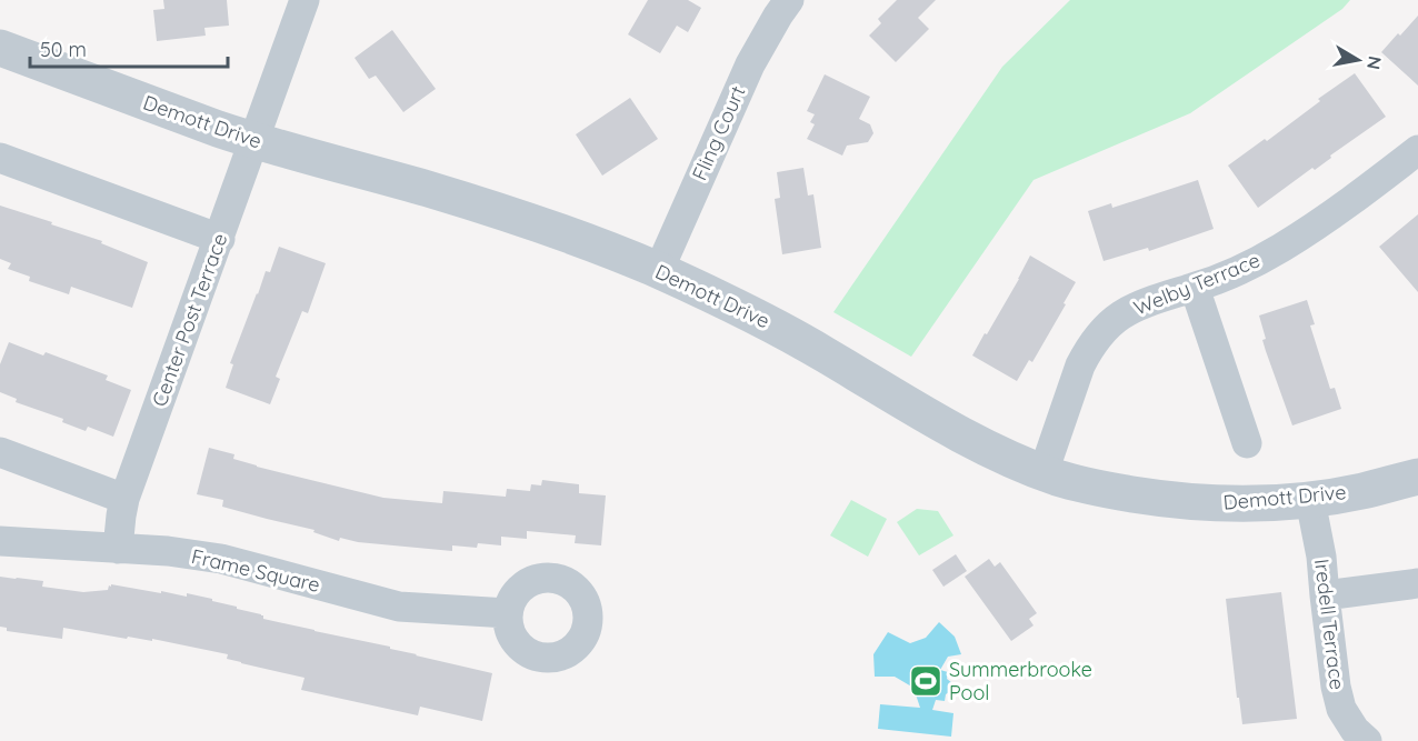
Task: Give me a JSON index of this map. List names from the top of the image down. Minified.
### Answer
{"streets":{"street":["Demott Drive","Fling Court","Welby Terrace","Center Post Terrace","Frame Square","Iredell Terrace"]},"crossings":[["Demott Drive","Fling Court"],["Demott Drive","Welby Terrace"],["Demott Drive","Center Post Terrace"],["Demott Drive","Iredell Terrace"],["Center Post Terrace","Frame Square"]],"places":{"sports":["Summerbrooke Pool"]},"scale_bar":"50 m","north":"right"}
